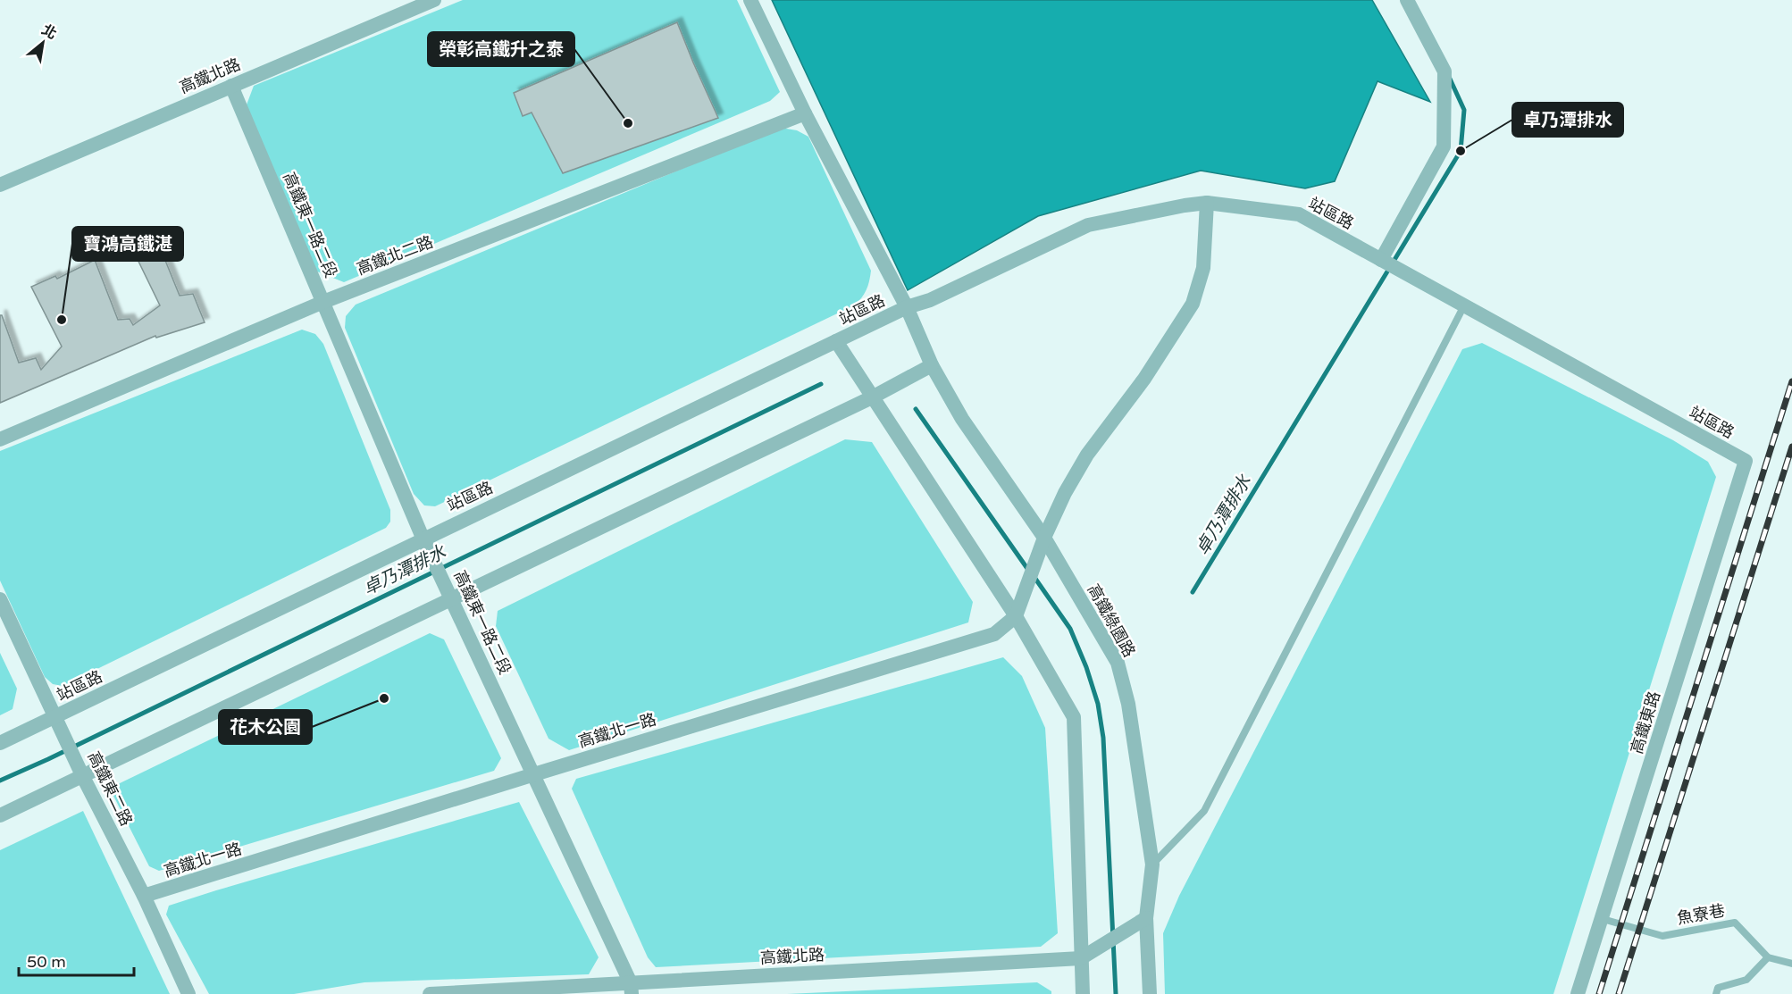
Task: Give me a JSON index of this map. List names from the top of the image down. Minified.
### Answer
{"streets":{"street":["高鐵北路","站區路","高鐵東一路二段","高鐵北二路","高鐵綠園路","高鐵東路","高鐵北一路","高鐵東二路"],"lane":["魚寮巷"]},"crossings":[["高鐵北路","高鐵東一路二段"],["高鐵北路","高鐵綠園路"],["站區路","高鐵東一路二段"],["站區路","高鐵綠園路"],["站區路","高鐵東路"],["站區路","高鐵東二路"],["高鐵東一路二段","高鐵北二路"],["高鐵東一路二段","高鐵北一路"],["高鐵北二路","高鐵綠園路"],["高鐵東路","魚寮巷"],["高鐵北一路","高鐵東二路"]],"water":["卓乃潭排水"],"places":["榮彰高鐵升之泰","卓乃潭排水","寶鴻高鐵湛","花木公園"],"scale_bar":"50 m","north":"top right"}
